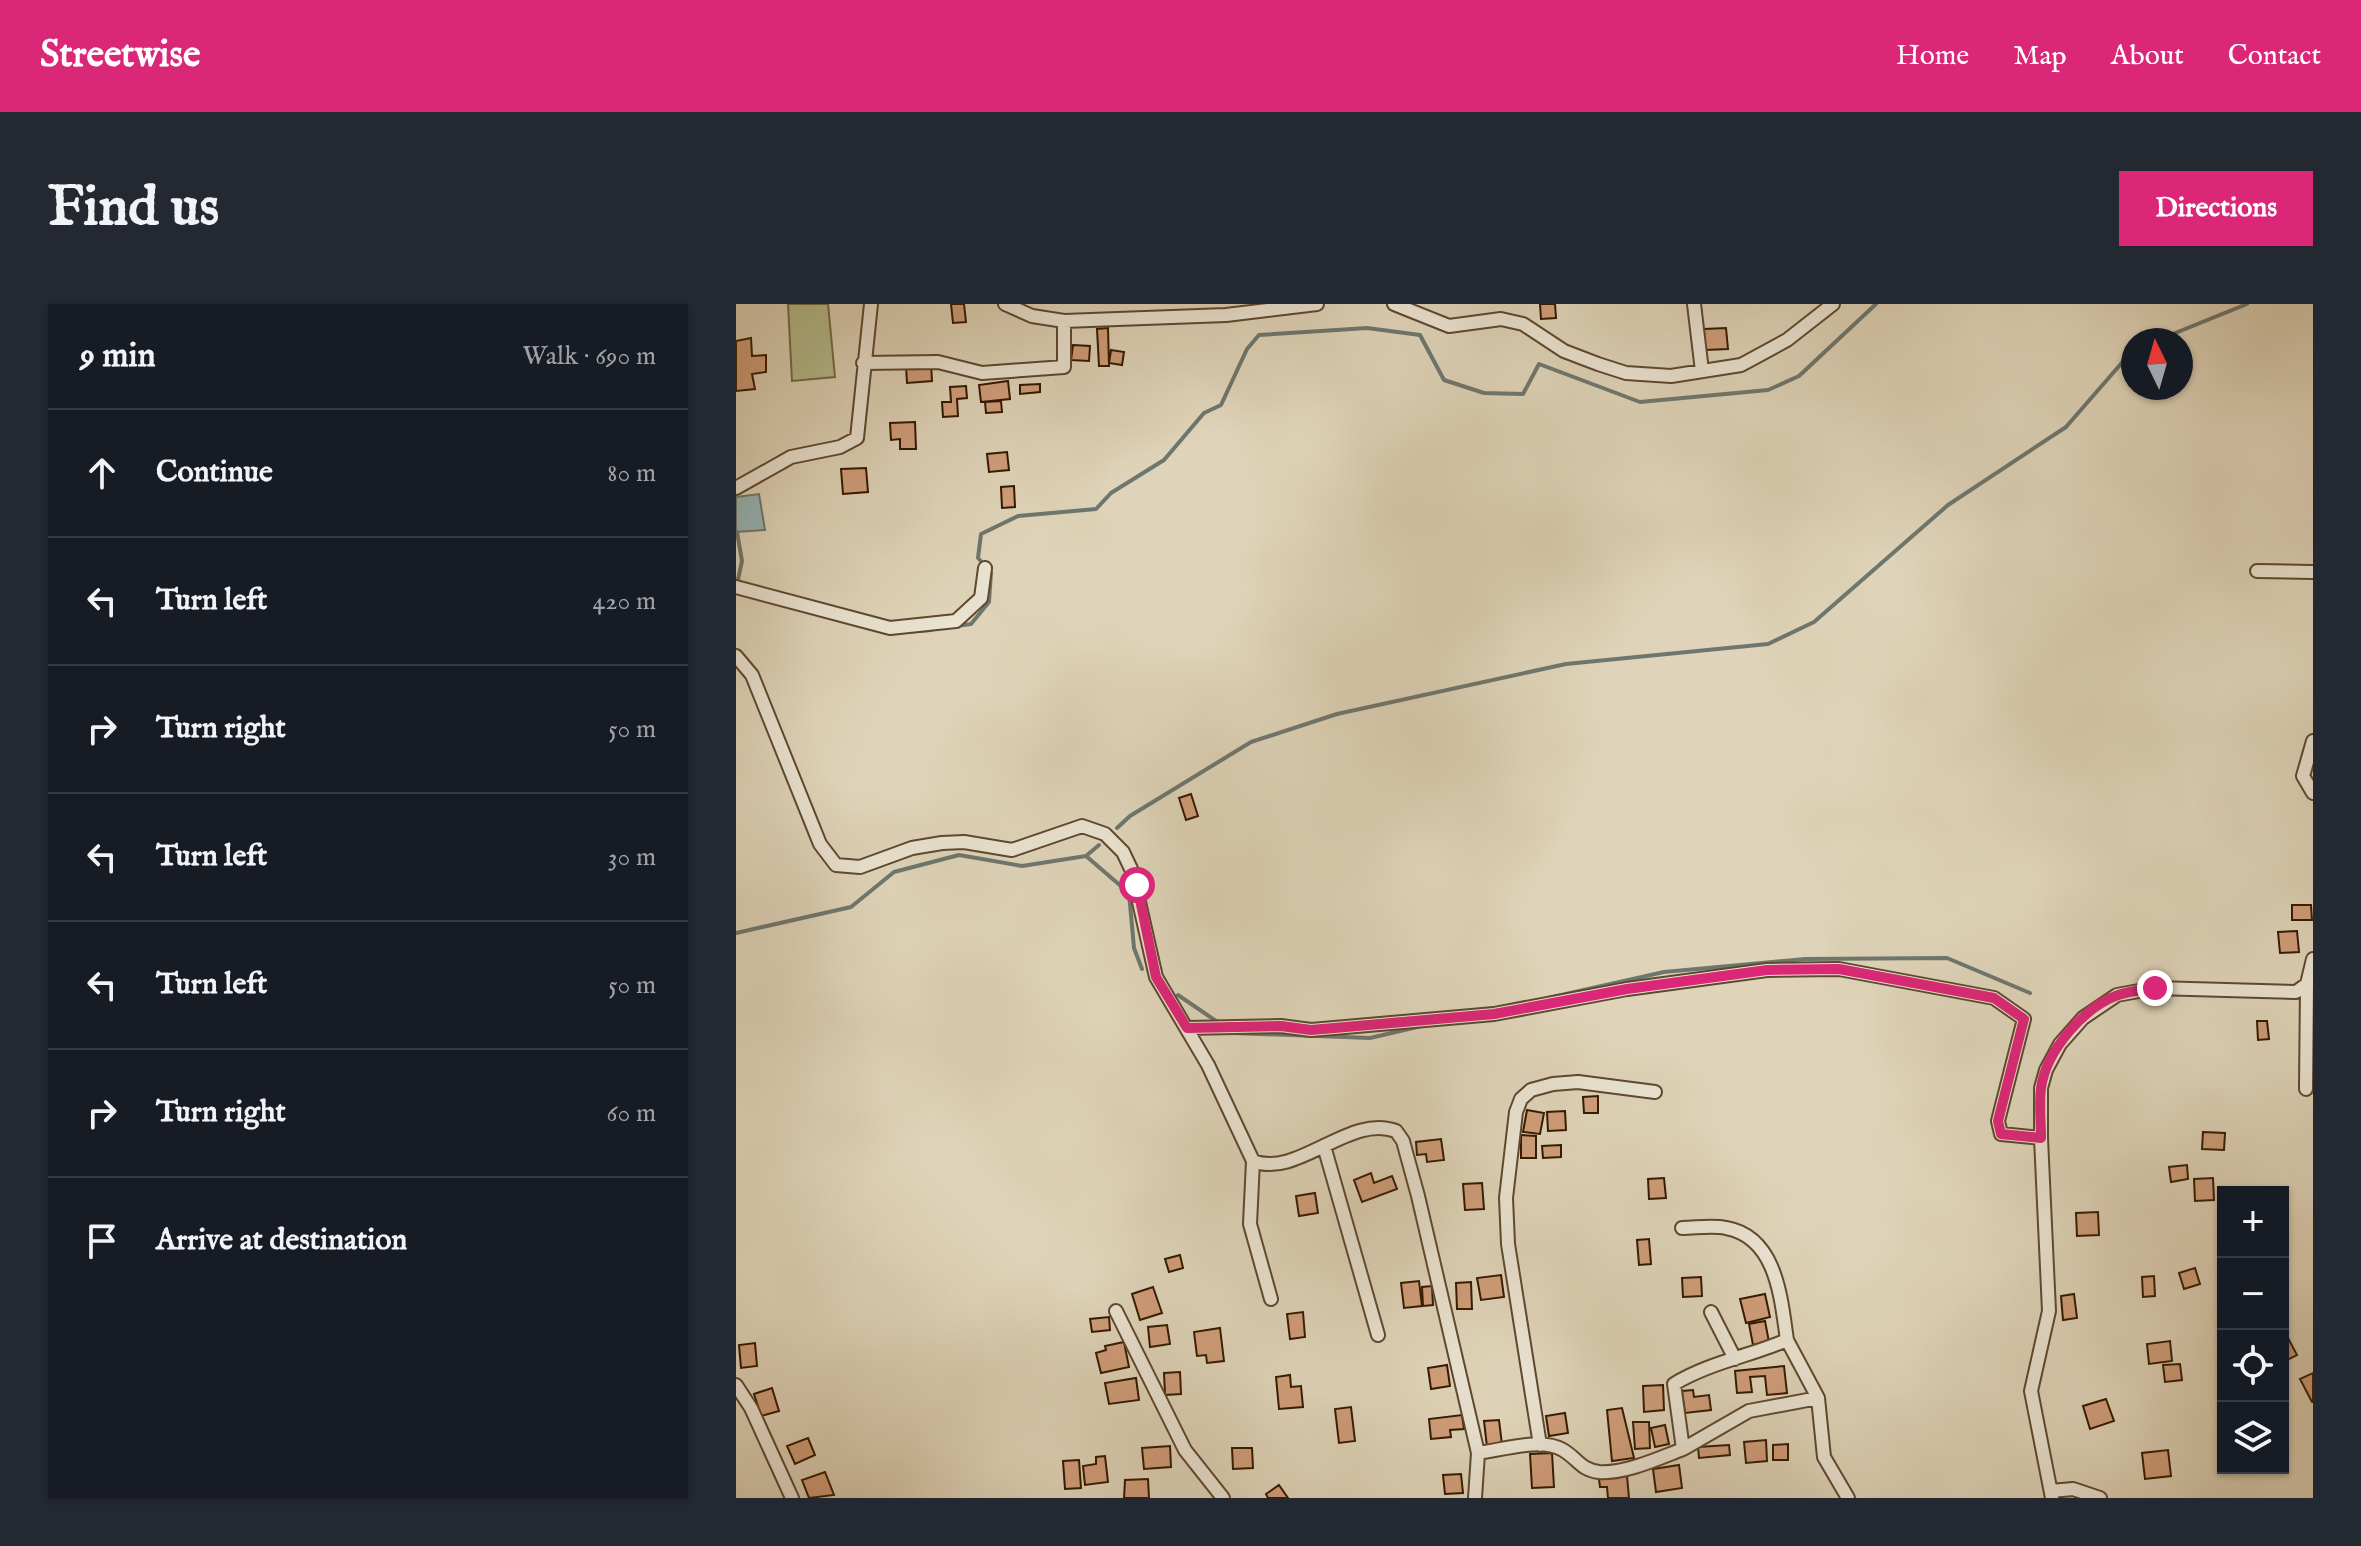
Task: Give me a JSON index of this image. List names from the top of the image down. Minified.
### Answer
{"north":"top","page":{"header":"Streetwise","nav":["Home","Map","About","Contact"],"buttons":"Directions","title":"Find us","heading":["9 min","Walk · 690 m"],"list":[["Continue","80 m"],["Turn left","420 m"],["Turn right","50 m"],["Turn left","30 m"],["Turn left","50 m"],["Turn right","60 m"],"Arrive at destination"],"map_buttons":["+","−"]}}
